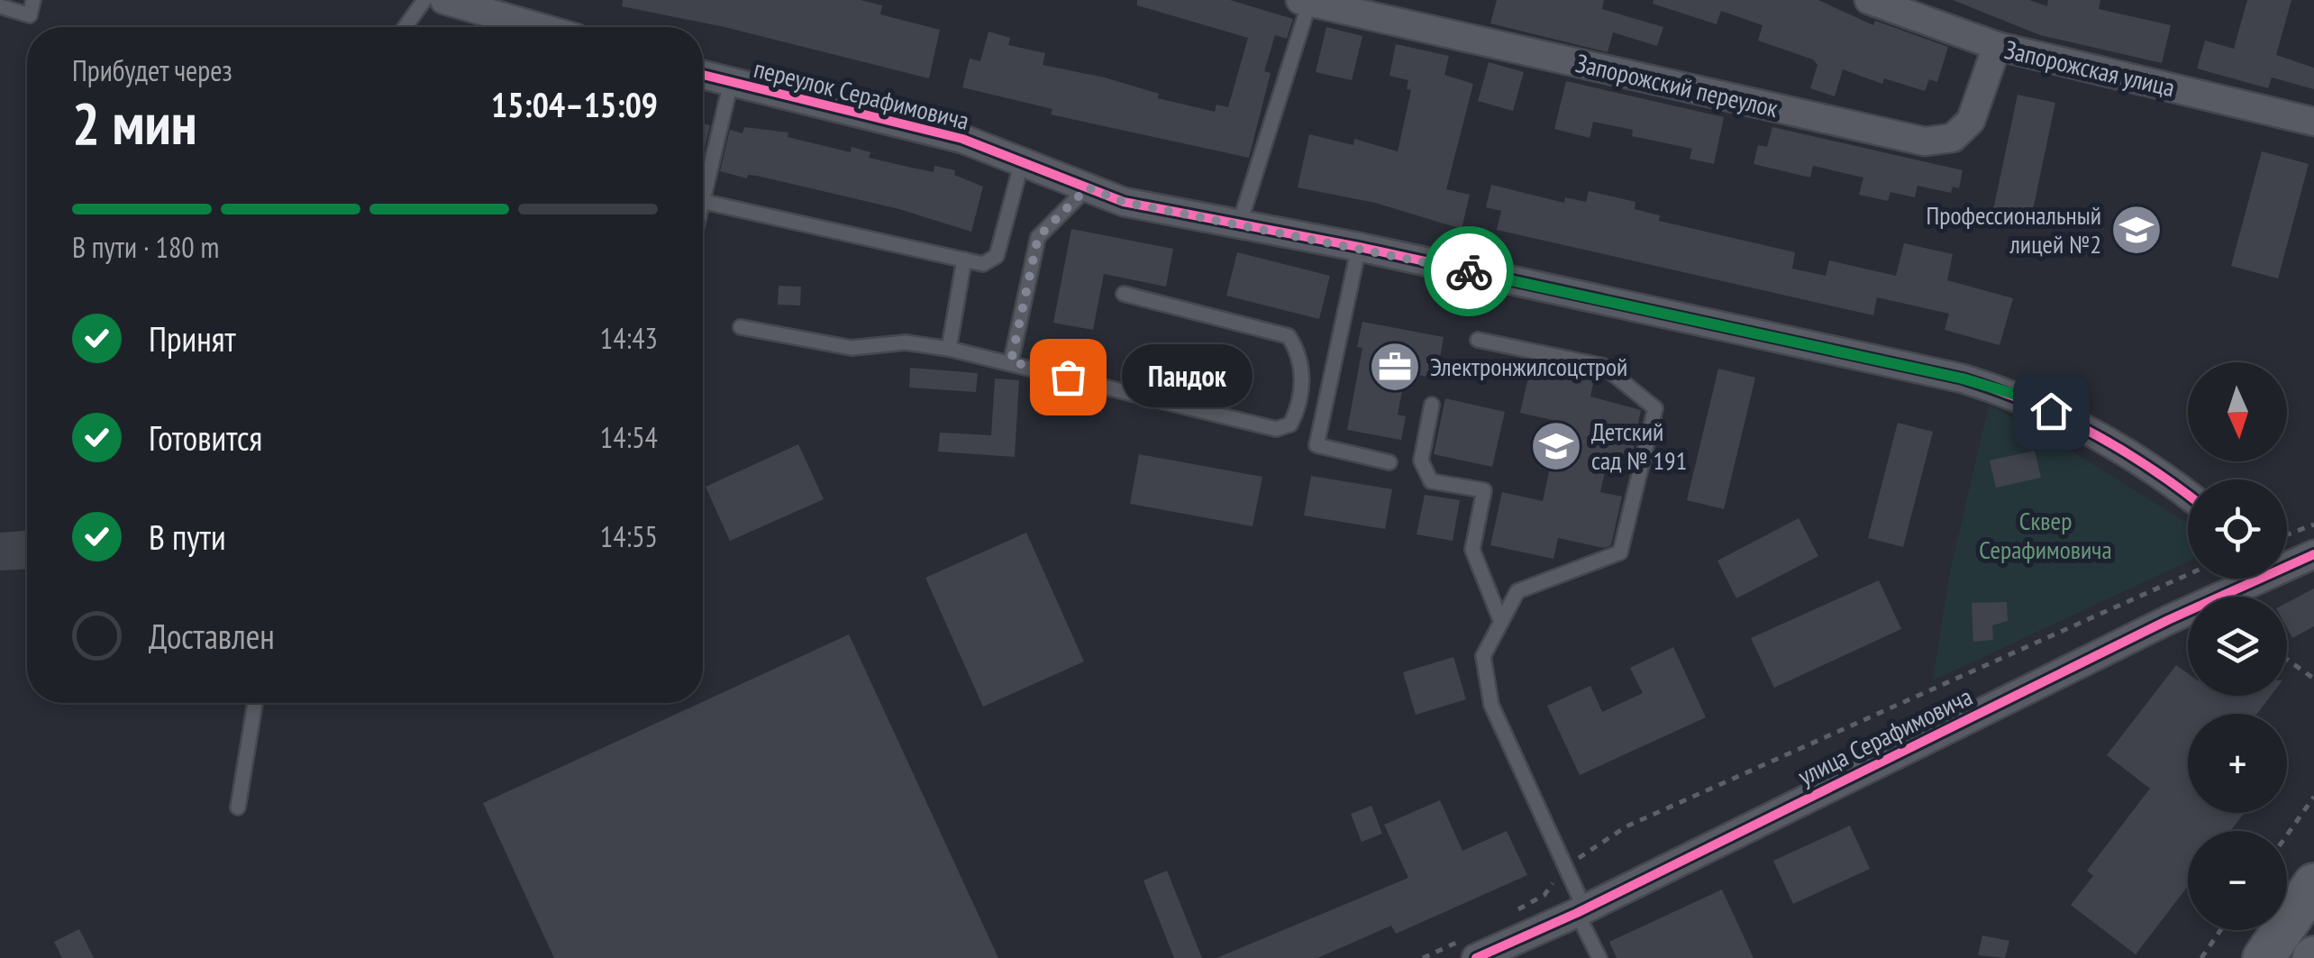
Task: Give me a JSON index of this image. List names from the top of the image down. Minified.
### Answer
{"streets":{"street":["Запорожская улица","Запорожский переулок","переулок Серафимовича","улица Серафимовича"]},"crossings":[["Запорожская улица","Запорожский переулок"]],"parks":["Сквер Серафимовича"],"places":{"school or university":["Профессиональный лицей №2","Детский сад № 191"],"office":["Электронжилсоцстрой"],"other":["Пандок"]},"north":"bottom","page":{"heading":["2 мин","Прибудет через","15:04–15:09"],"bar":"В пути · 180 m","list":[["Принят","14:43"],["Готовится","14:54"],["В пути","14:55"],"Доставлен"],"bubble":"Пандок","map_buttons":["+","−"]}}
